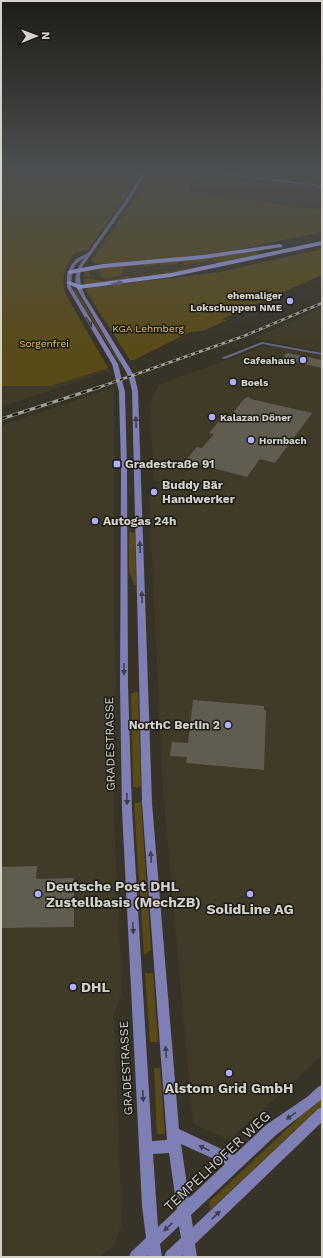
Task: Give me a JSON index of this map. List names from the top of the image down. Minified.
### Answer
{"streets":{"main road":["GRADESTRASSE","TEMPELHOFER WEG"]},"crossings":[["GRADESTRASSE","TEMPELHOFER WEG"]],"parks":["KGA Lehmberg","Sorgenfrei"],"places":{"other":["ehemaliger Lokschuppen NME","Cafeahaus","Boels","Kalazan Döner","Hornbach","Buddy Bär Handwerker","Autogas 24h","NorthC Berlin 2","Deutsche Post DHL Zustellbasis (MechZB)","SolidLine AG","DHL","Alstom Grid GmbH"],"transit":["Gradestraße 91"]},"north":"right"}
